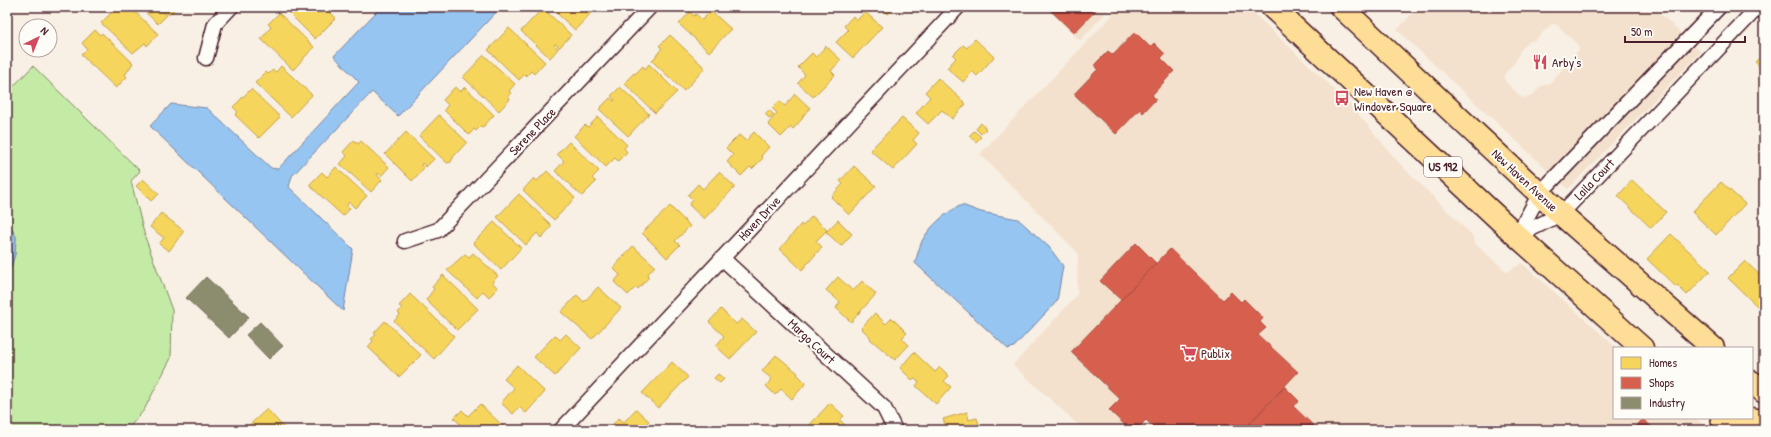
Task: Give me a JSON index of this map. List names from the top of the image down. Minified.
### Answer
{"streets":{"main road":["US 192","New Haven Avenue"],"street":["Serene Place","Laila Court","Haven Drive","Margo Court"]},"crossings":[["US 192","Laila Court"],["Laila Court","New Haven Avenue"],["Haven Drive","Margo Court"]],"places":{"restaurant":["Arby's"],"bus stop":["New Haven @ Windover Square"],"supermarket":["Publix"]},"legend":["Homes","Shops","Industry"],"scale_bar":"50 m","north":"top right"}
